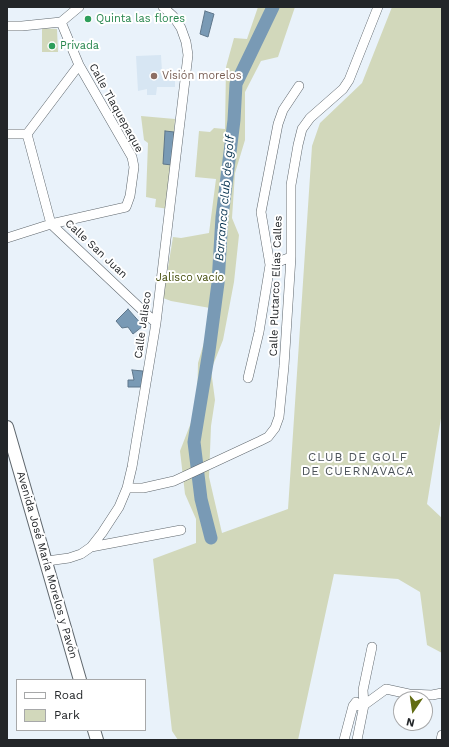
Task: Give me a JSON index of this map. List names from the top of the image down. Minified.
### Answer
{"streets":{"main road":["Avenida José María Morelos y Pavón"],"street":["Calle Tlaquepaque","Calle San Juan","Calle Plutarco Elías Calles","Calle Jalisco"]},"crossings":[["Calle Tlaquepaque","Calle San Juan"],["Calle San Juan","Calle Jalisco"],["Calle Plutarco Elías Calles","Calle Jalisco"],["Calle Jalisco","Avenida José María Morelos y Pavón"]],"districts":["CLUB DE GOLF DE CUERNAVACA"],"water":["Barranca club de golf"],"parks":["Jalisco vacío"],"places":["Quinta las flores","Privada","Visión morelos"],"legend":["Road","Park"],"north":"bottom"}
